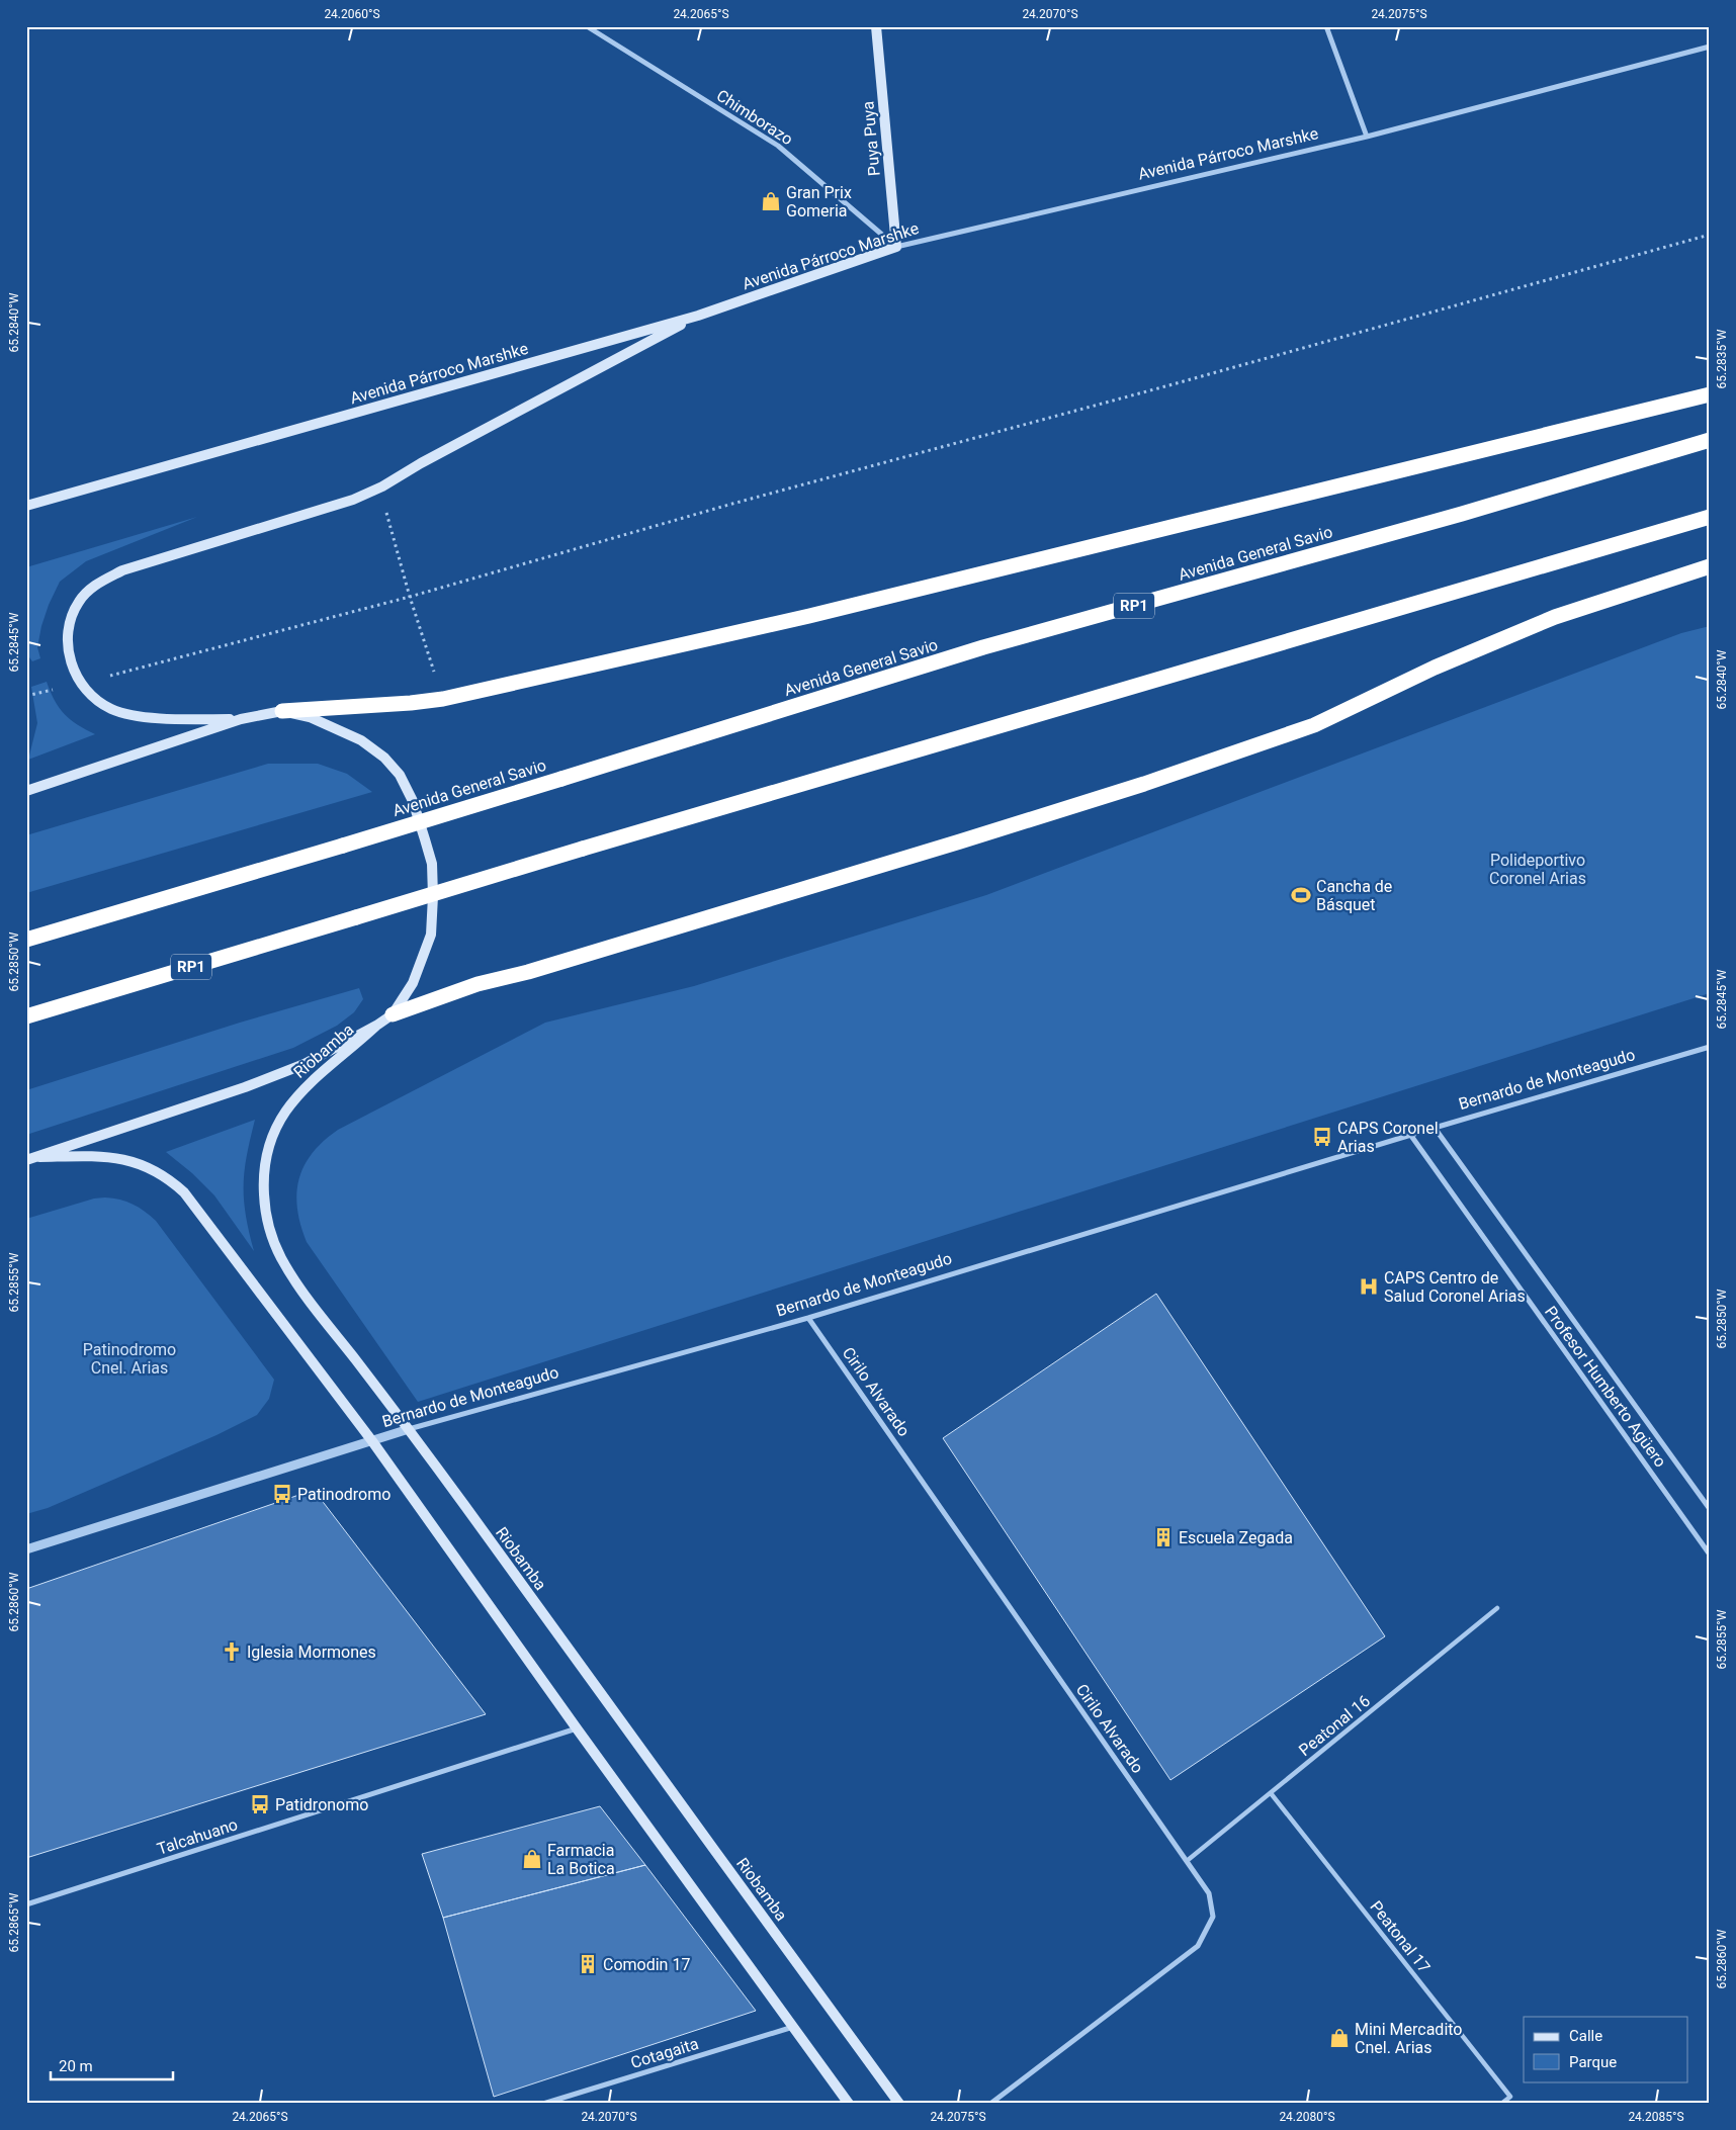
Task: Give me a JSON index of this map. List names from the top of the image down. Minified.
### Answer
{"streets":{"highway":["Avenida General Savio","RP1"],"main road":["Puya Puya","Avenida Párroco Marshke","Riobamba"],"street":["Chimborazo","Bernardo de Monteagudo","Profesor Humberto Agüero","Cirilo Alvarado","Peatonal 16","Talcahuano","Peatonal 17","Cotagaita"]},"crossings":[["Chimborazo","Puya Puya"],["Chimborazo","Avenida Párroco Marshke"],["Puya Puya","Avenida Párroco Marshke"],["Riobamba","Bernardo de Monteagudo"],["Bernardo de Monteagudo","Profesor Humberto Agüero"],["Bernardo de Monteagudo","Cirilo Alvarado"],["Cirilo Alvarado","Peatonal 16"],["Peatonal 16","Peatonal 17"]],"parks":["Polideportivo Coronel Arias","Patinodromo Cnel. Arias"],"places":{"shop":["Gran Prix Gomeria","Farmacia La Botica","Mini Mercadito Cnel. Arias"],"sports":["Cancha de Básquet"],"bus stop":["CAPS Coronel Arias","Patinodromo","Patidronomo"],"hospital":["CAPS Centro de Salud Coronel Arias"],"building":["Escuela Zegada","Comodin 17"],"church":["Iglesia Mormones"]},"legend":["Calle","Parque"],"scale_bar":"20 m","coordinates":["24.2060°S","24.2065°S","24.2070°S","24.2075°S","65.2840°W","65.2835°W","65.2845°W","65.2850°W","65.2855°W","65.2860°W","65.2865°W","24.2080°S","24.2085°S"]}
